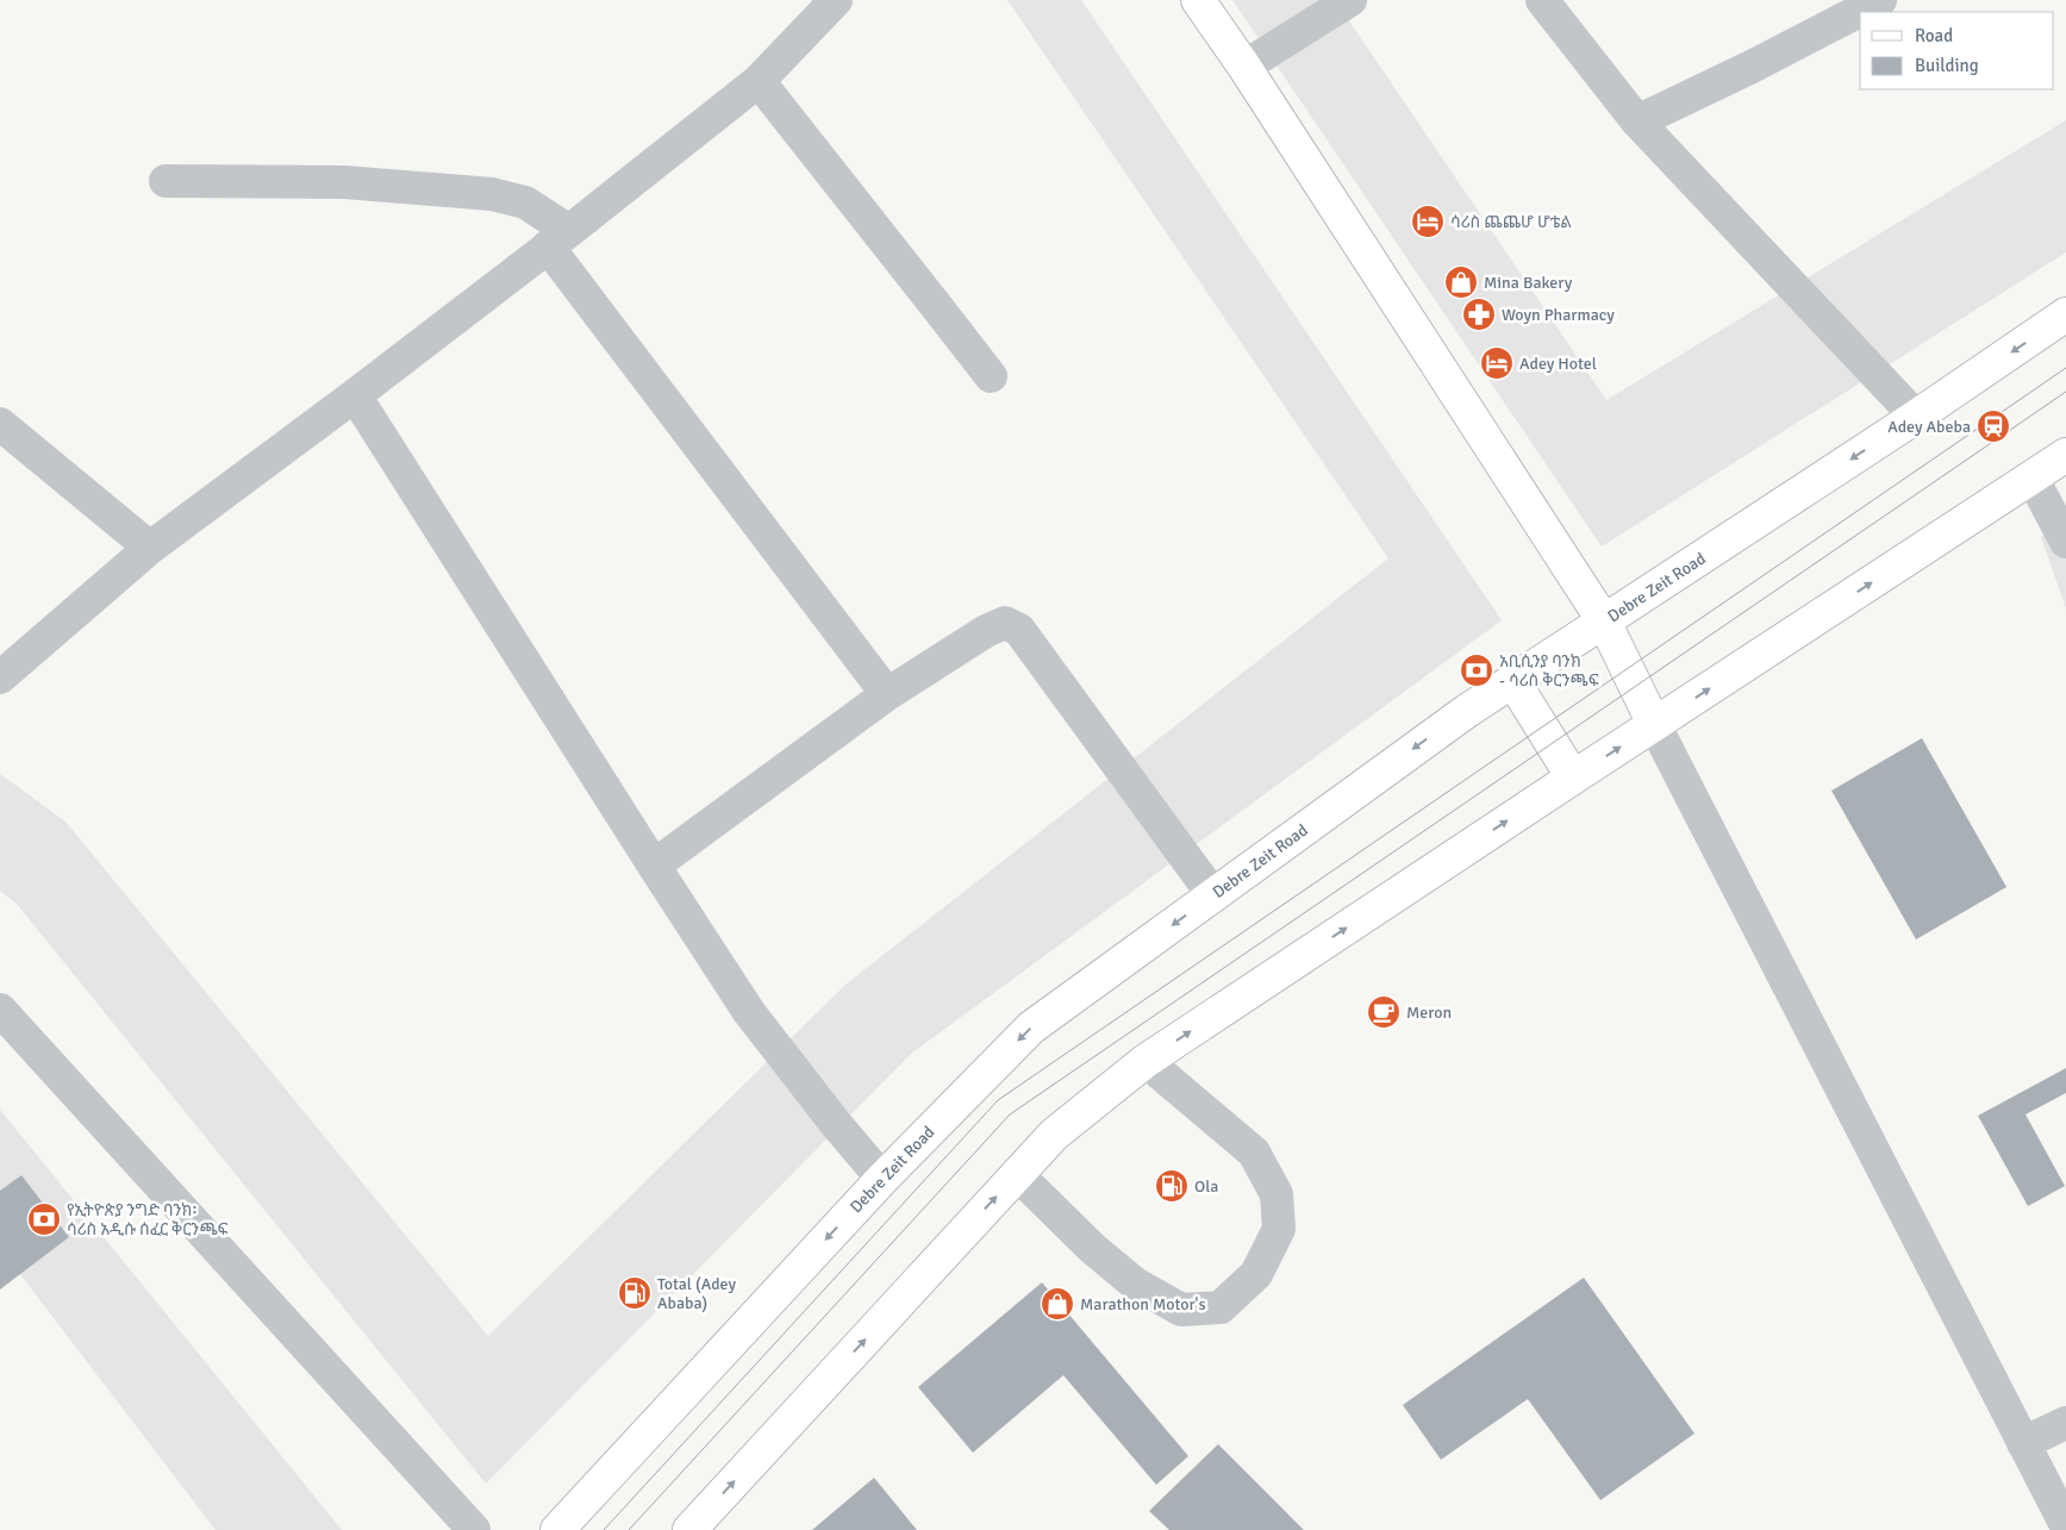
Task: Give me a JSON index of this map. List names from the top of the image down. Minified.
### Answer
{"streets":{"main road":["Debre Zeit Road"]},"places":{"hotel":["ሳሪስ ጨጨሆ ሆቴል","Adey Hotel"],"shop":["Mina Bakery","Marathon Motor's"],"pharmacy":["Woyn Pharmacy"],"station":["Adey Abeba"],"bank":["አቢሲንያ ባንክ - ሳሪስ ቅርንጫፍ","የኢትዮጵያ ንግድ ባንክ፡ ሳሪስ አዲሱ ሰፈር ቅርንጫፍ"],"cafe":["Meron"],"fuel station":["Ola","Total (Adey Ababa)"]},"legend":["Road","Building"]}
